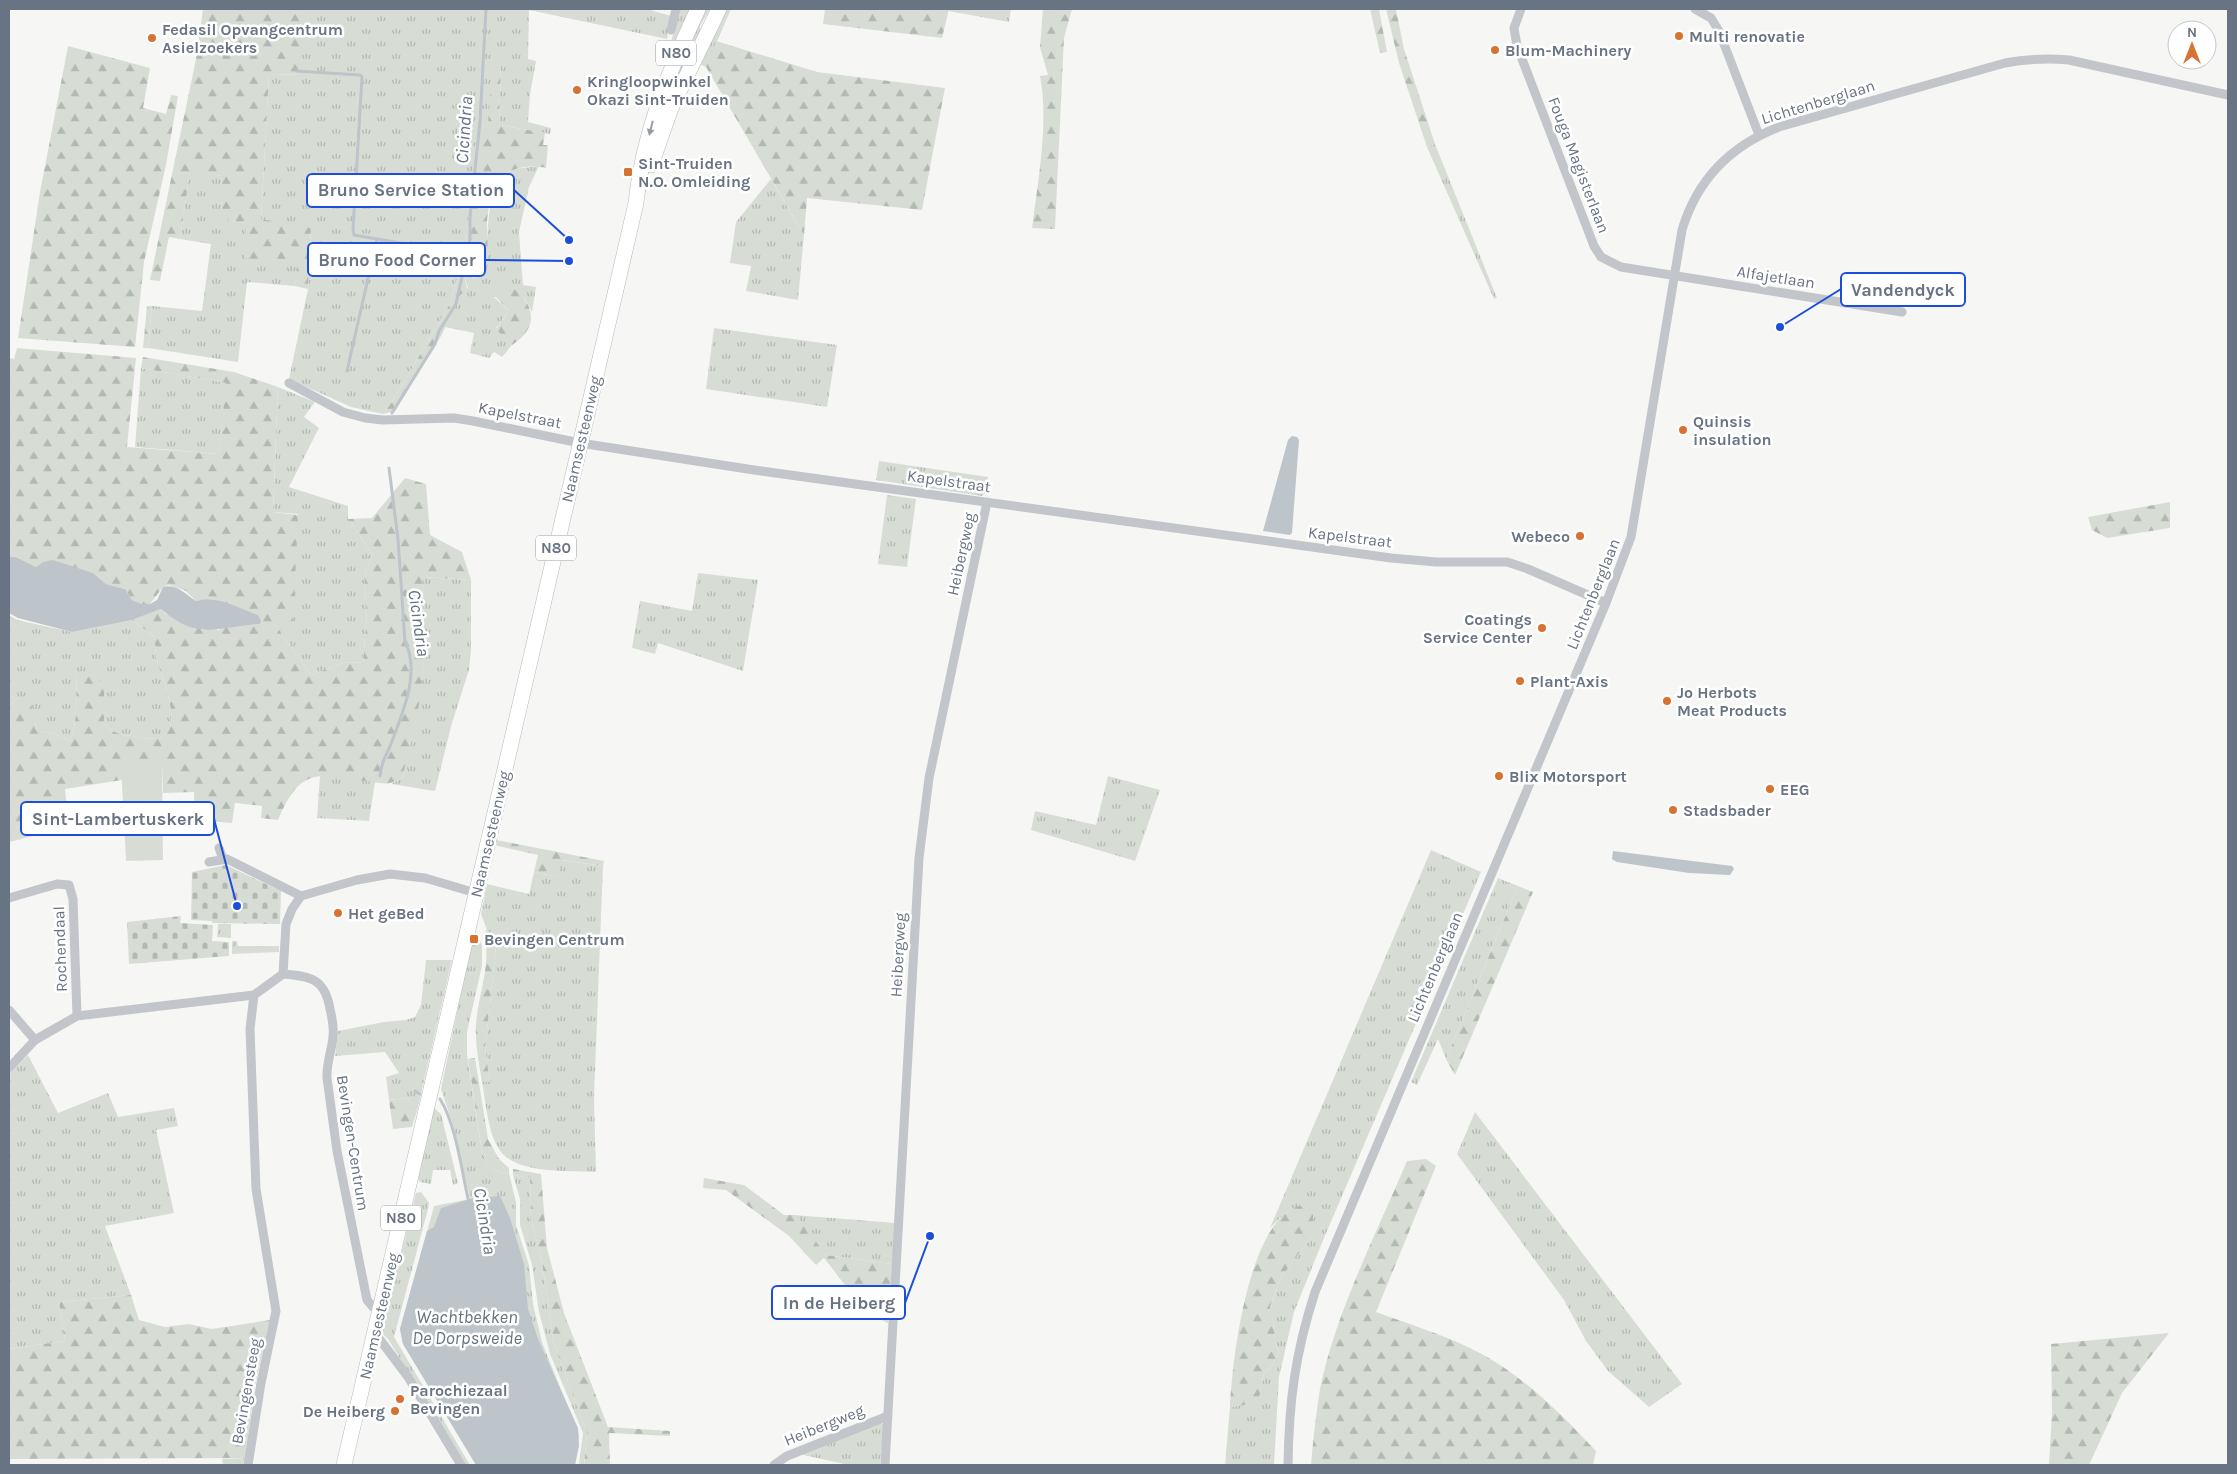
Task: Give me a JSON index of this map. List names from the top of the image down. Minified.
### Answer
{"streets":{"main road":["N80","Naamsesteenweg"],"street":["Lichtenberglaan","Fouga Magisterlaan","Alfajetlaan","Kapelstraat","Heibergweg","Rochendaal","Bevingen-Centrum","Bevingensteeg"]},"crossings":[["Lichtenberglaan","Fouga Magisterlaan"],["Lichtenberglaan","Alfajetlaan"],["Lichtenberglaan","Kapelstraat"],["Fouga Magisterlaan","Alfajetlaan"],["Kapelstraat","Naamsesteenweg"],["Kapelstraat","Heibergweg"],["Naamsesteenweg","Bevingen-Centrum"]],"water":["Cicindria","Wachtbekken De Dorpsweide"],"places":{"other":["Multi renovatie","Fedasil Opvangcentrum Asielzoekers","Blum-Machinery","Kringloopwinkel Okazi Sint-Truiden","Bruno Service Station","Bruno Food Corner","Vandendyck","Quinsis insulation","Webeco","Coatings Service Center","Plant-Axis","Jo Herbots Meat Products","Blix Motorsport","EEG","Stadsbader","Sint-Lambertuskerk","Het geBed","In de Heiberg","Parochiezaal Bevingen","De Heiberg"],"transit":["Sint-Truiden N.O. Omleiding","Bevingen Centrum"]},"north":"top"}
